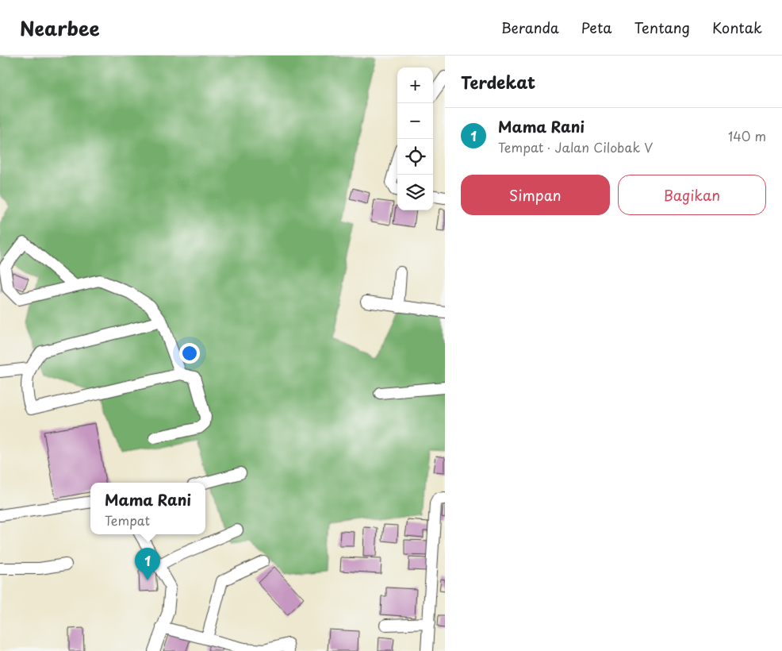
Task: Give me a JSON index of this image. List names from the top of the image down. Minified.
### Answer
{"page":{"header":"Nearbee","nav":["Beranda","Peta","Tentang","Kontak"],"heading":"Terdekat","map_buttons":["+","−"],"list":[{"mark":"1","name":"Mama Rani","note":"Tempat · Jalan Cilobak V","value":"140 m"}],"buttons":["Simpan","Bagikan"],"popup":["Mama Rani","Tempat"],"pins":"1"}}
